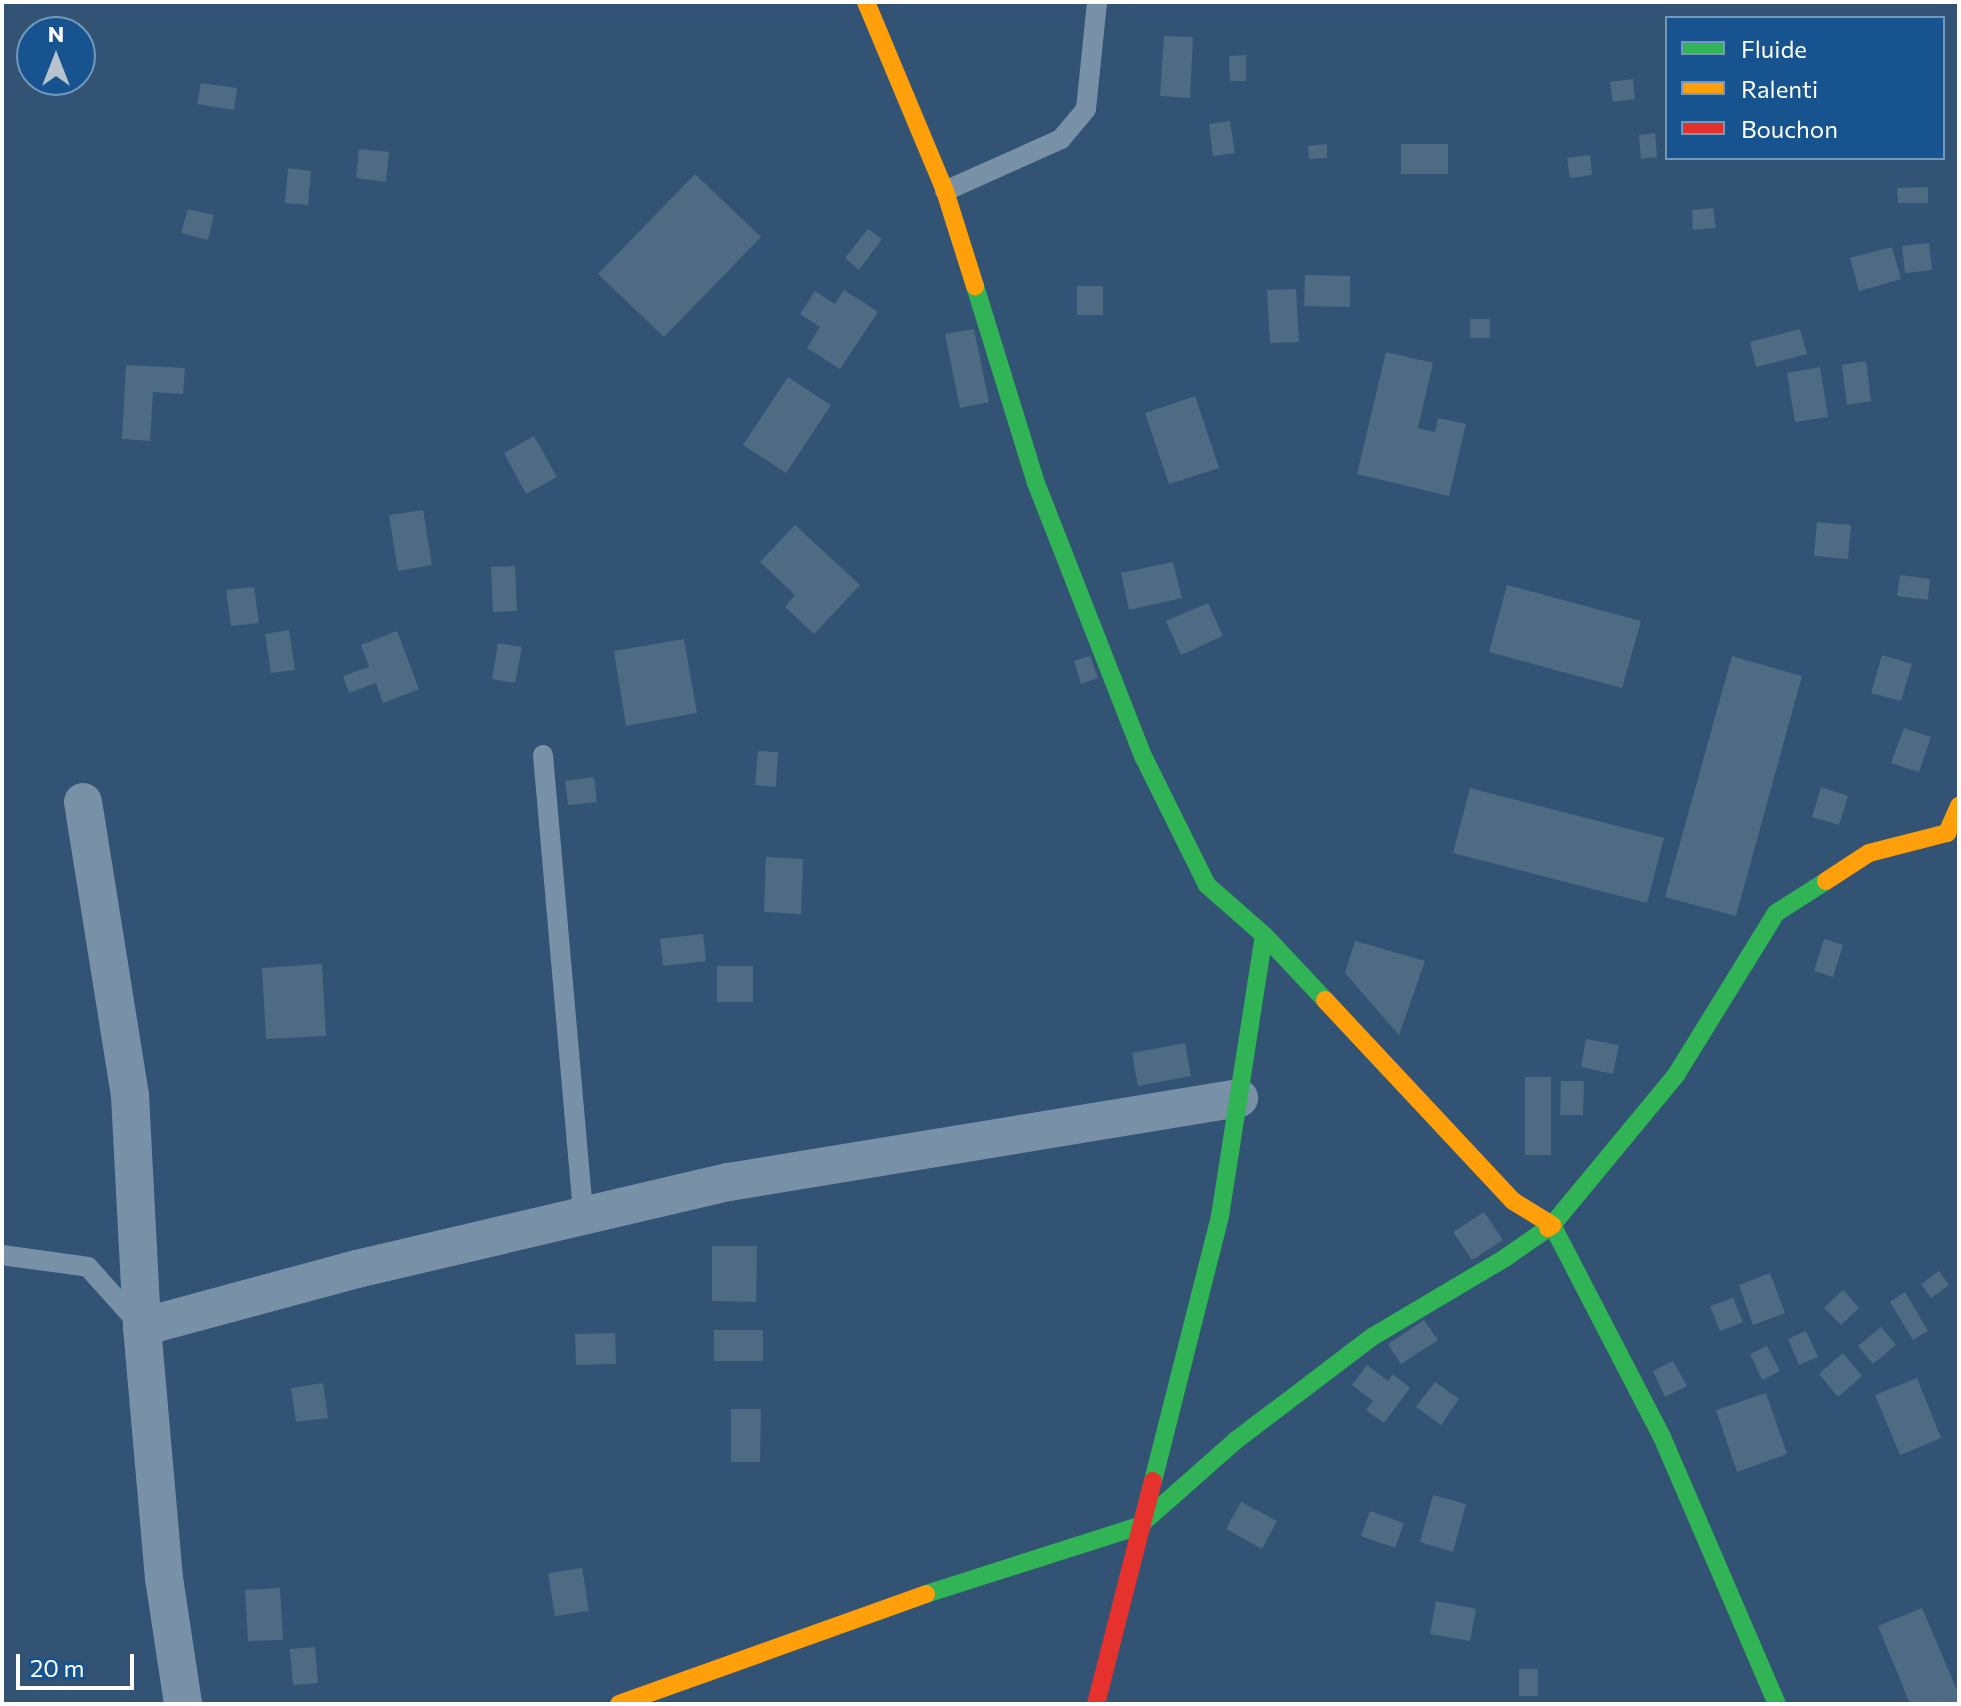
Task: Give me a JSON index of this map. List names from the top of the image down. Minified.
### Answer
{"legend":["Fluide","Ralenti","Bouchon"],"scale_bar":"20 m","north":"top"}
